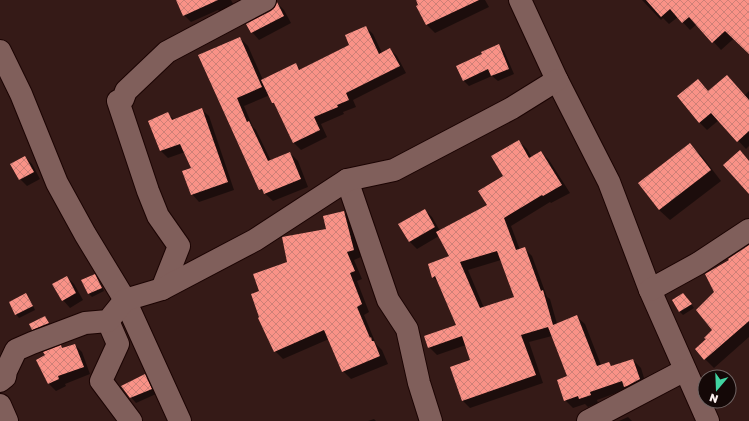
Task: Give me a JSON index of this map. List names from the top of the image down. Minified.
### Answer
{"north":"bottom"}
